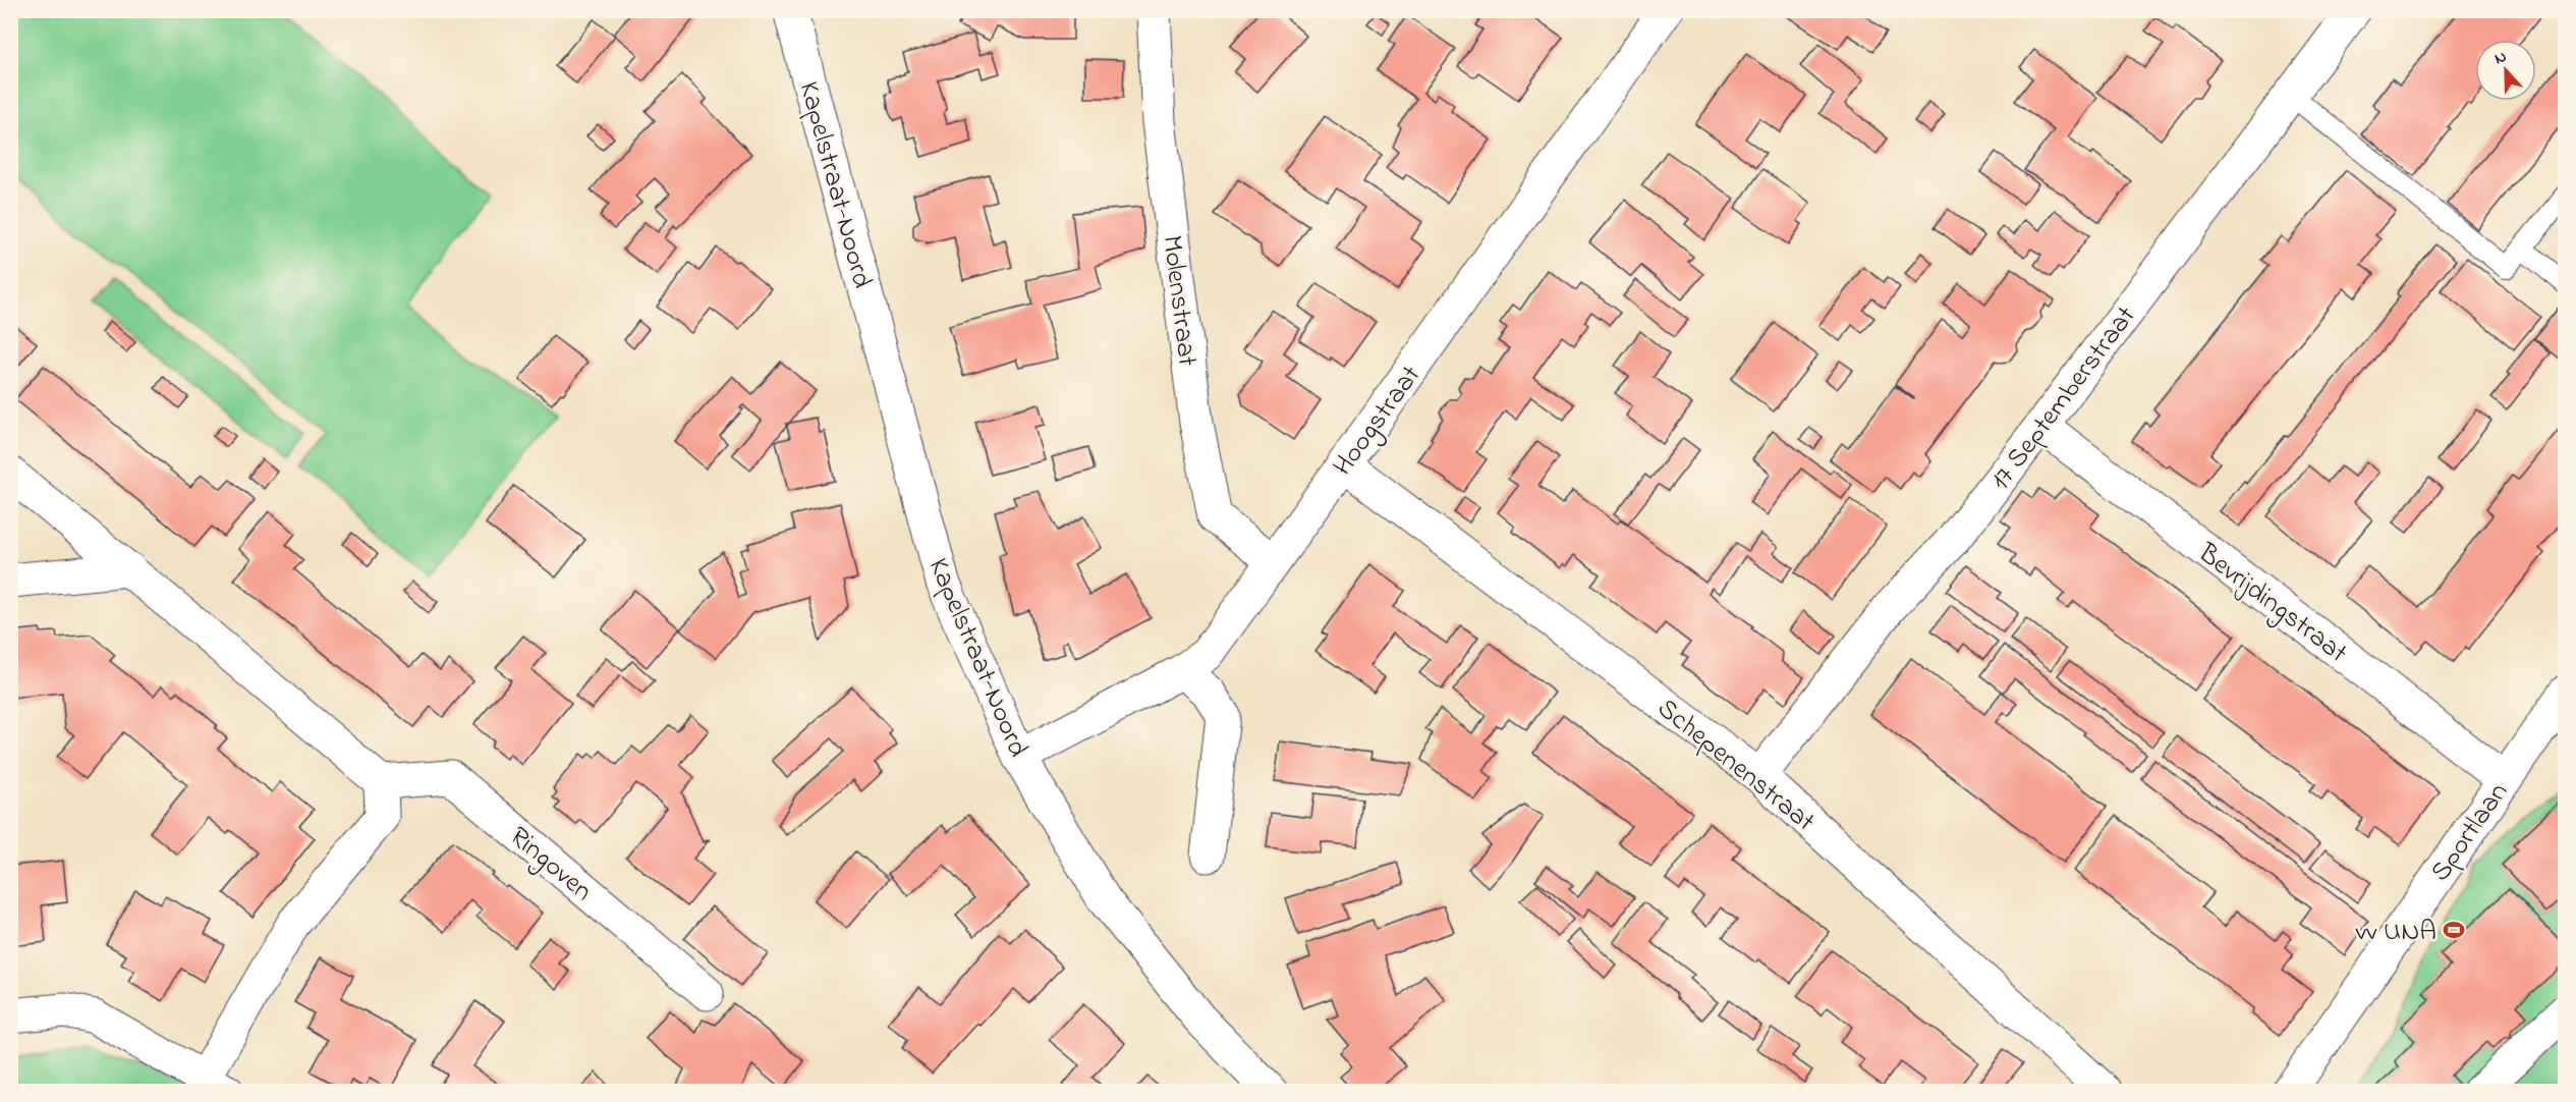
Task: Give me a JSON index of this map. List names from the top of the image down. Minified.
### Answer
{"streets":{"street":["Kapelstraat-Noord","Molenstraat","17 Septemberstraat","Hoogstraat","Bevrijdingstraat","Schepenenstraat","Sportlaan","Ringoven"]},"crossings":[["Kapelstraat-Noord","Hoogstraat"],["Molenstraat","Hoogstraat"],["17 Septemberstraat","Bevrijdingstraat"],["17 Septemberstraat","Schepenenstraat"],["Hoogstraat","Schepenenstraat"],["Bevrijdingstraat","Sportlaan"]],"places":{"sports":["vv UNA"]},"north":"top"}
